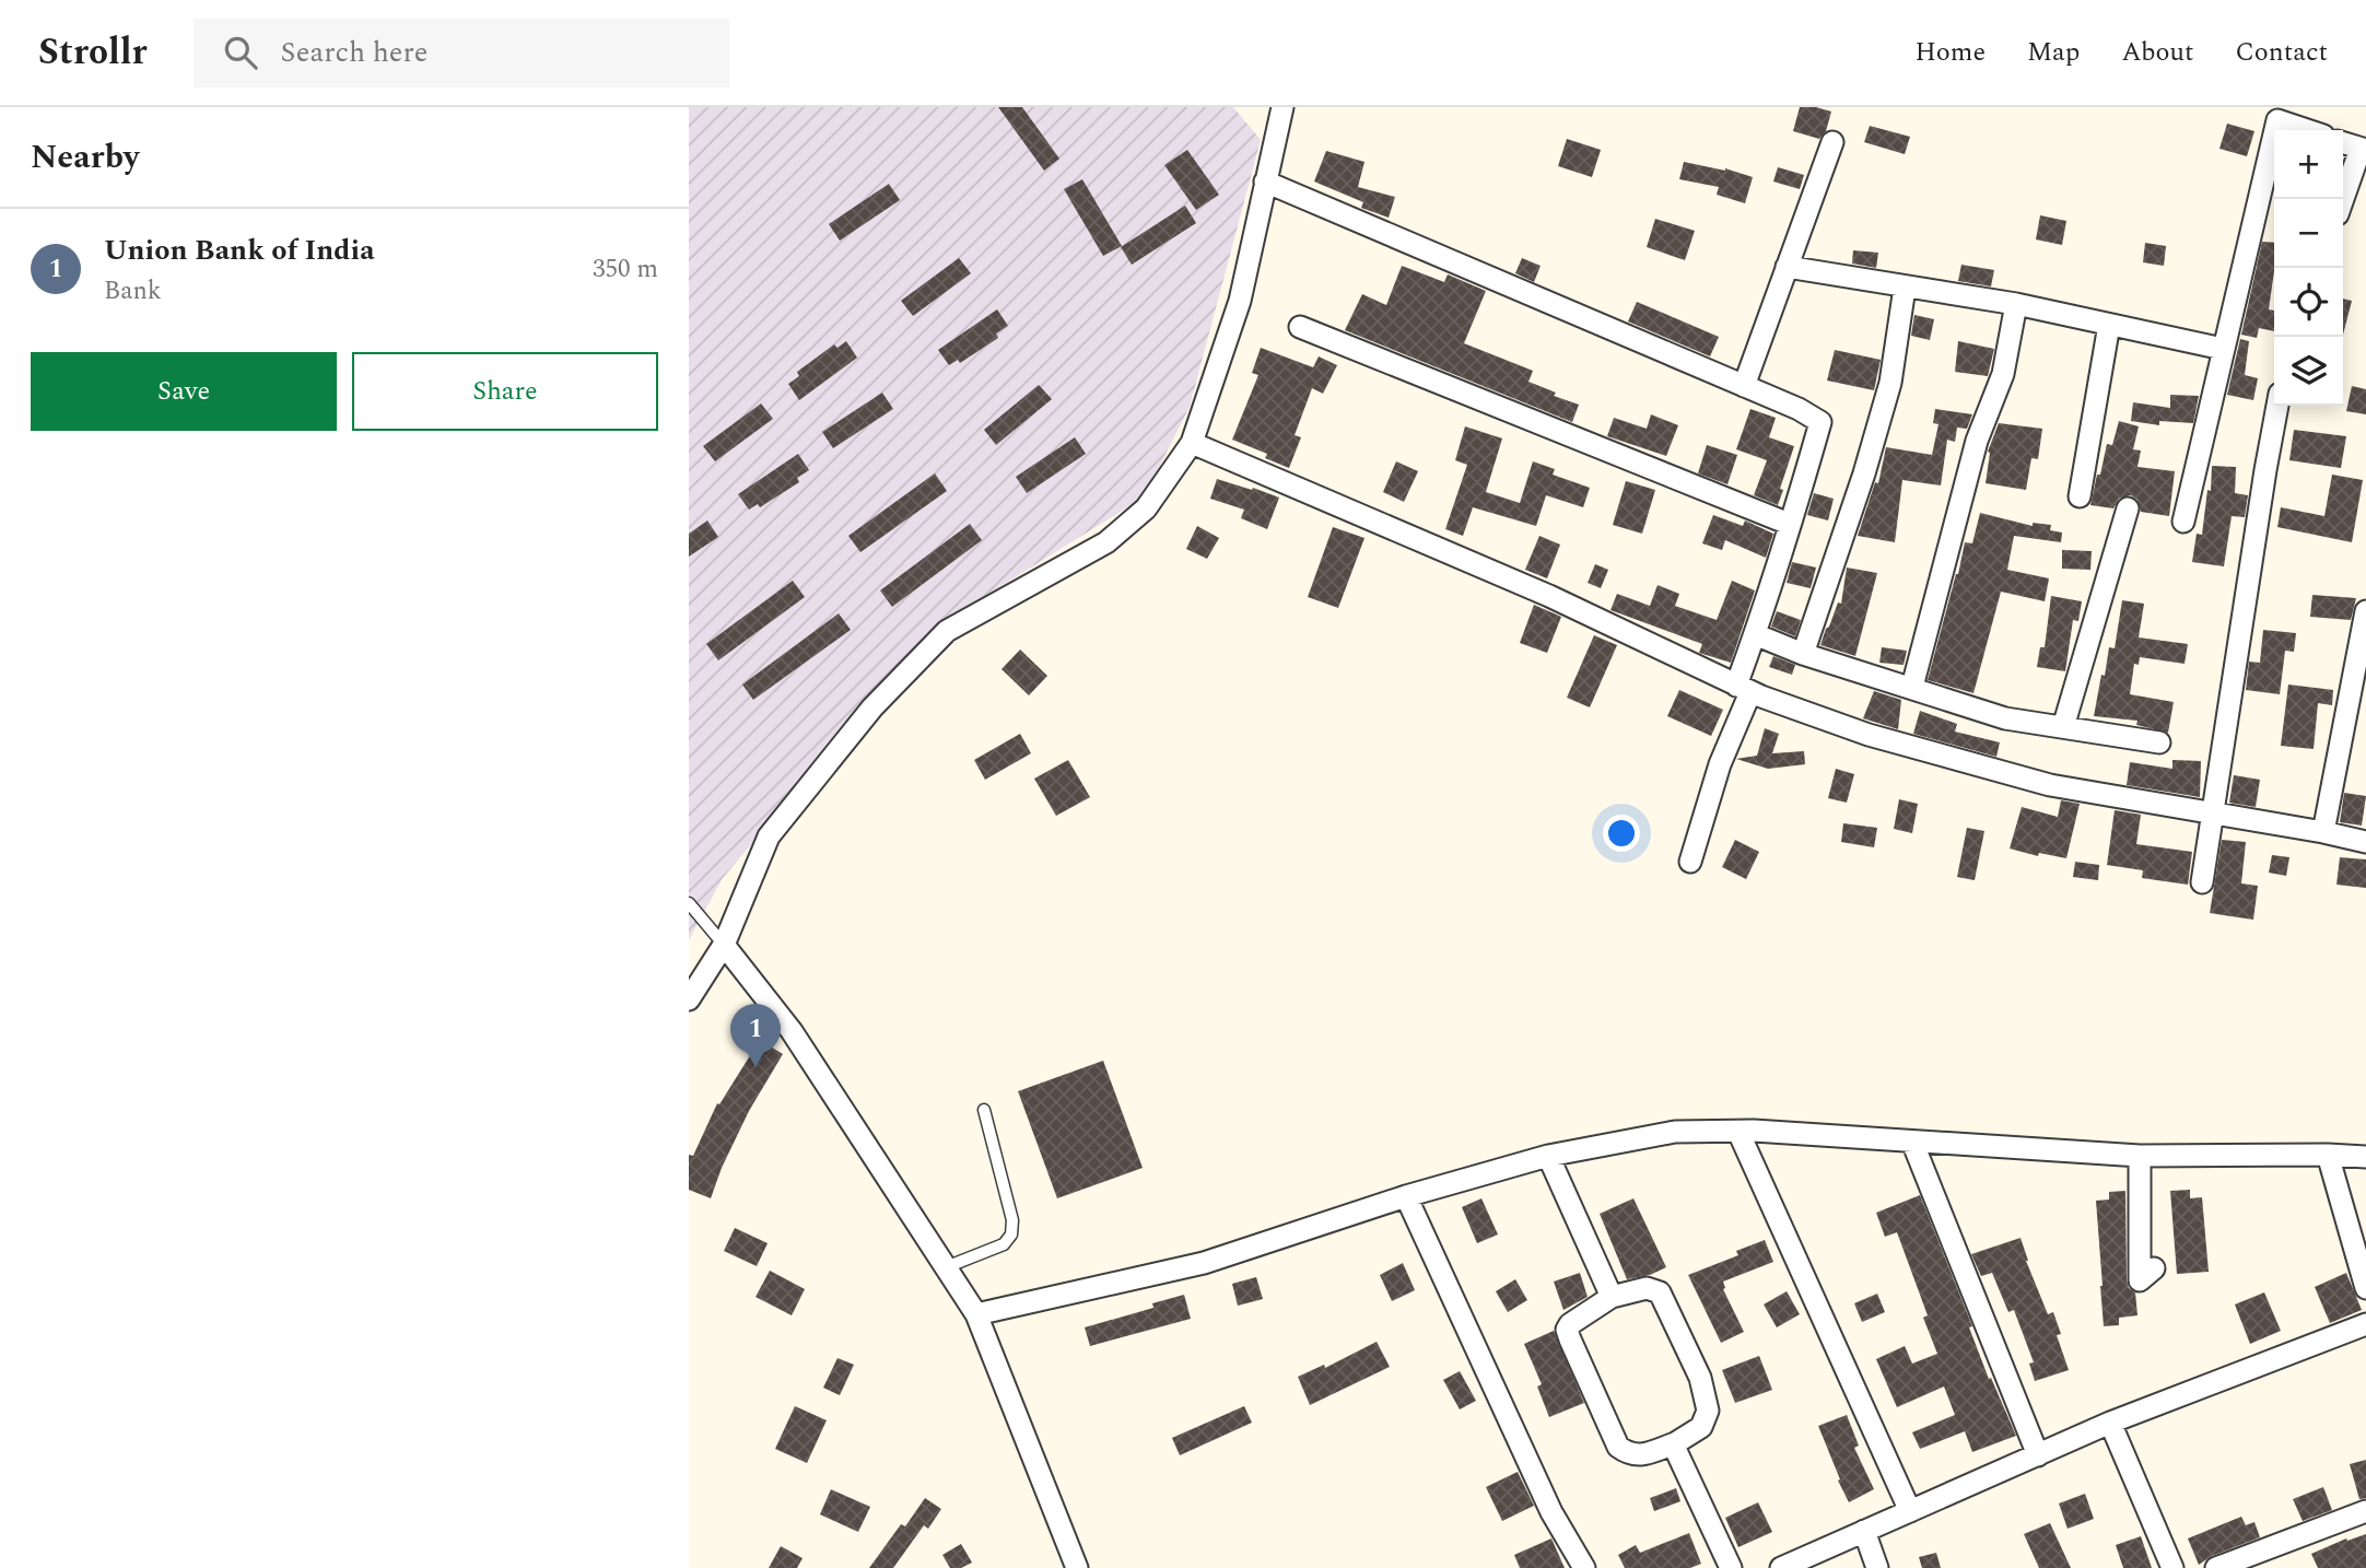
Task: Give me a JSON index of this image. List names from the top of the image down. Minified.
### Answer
{"page":{"header":"Strollr","search":"Search here","nav":["Home","Map","About","Contact"],"heading":"Nearby","map_buttons":["+","−"],"list":[{"mark":"1","name":"Union Bank of India","note":"Bank","value":"350 m"}],"buttons":["Save","Share"],"pins":"1"}}
